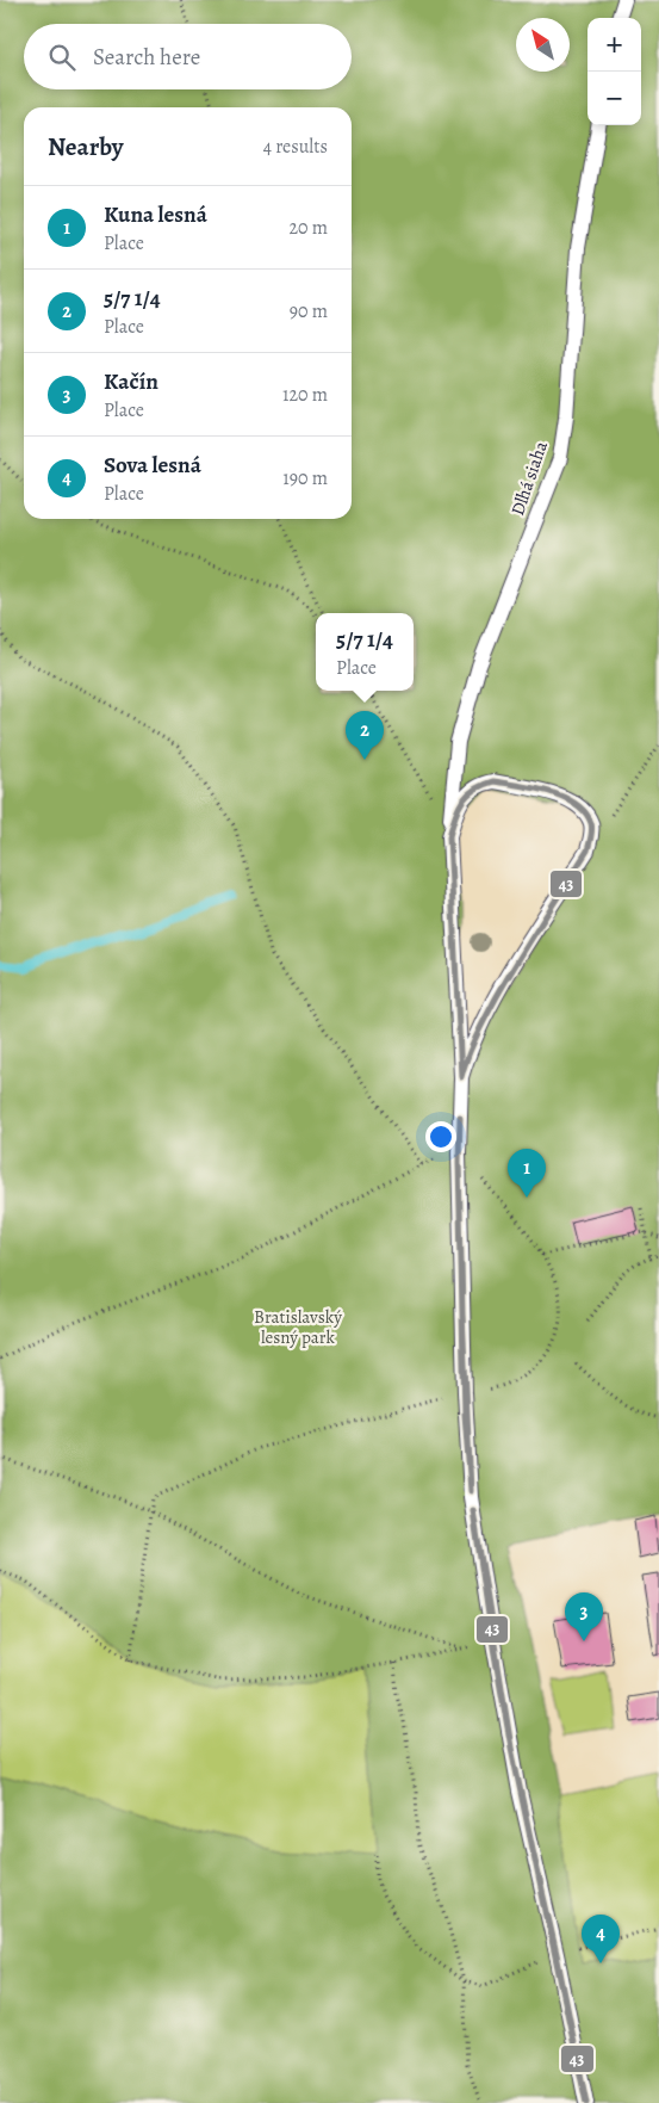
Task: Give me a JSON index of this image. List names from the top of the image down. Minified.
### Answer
{"streets":{"lane":["Dlhá siaha"]},"parks":["Bratislavský lesný park"],"lines":["transit line 43"],"north":"top left","page":{"map_buttons":["+","−"],"search":"Search here","heading":["Nearby","4 results"],"list":[{"mark":"1","name":"Kuna lesná","note":"Place","value":"20 m"},{"mark":"2","name":"5/7 1/4","note":"Place","value":"90 m"},{"mark":"3","name":"Kačín","note":"Place","value":"120 m"},{"mark":"4","name":"Sova lesná","note":"Place","value":"190 m"}],"popup":["5/7 1/4","Place"],"pins":["2","1","3","4"]}}
